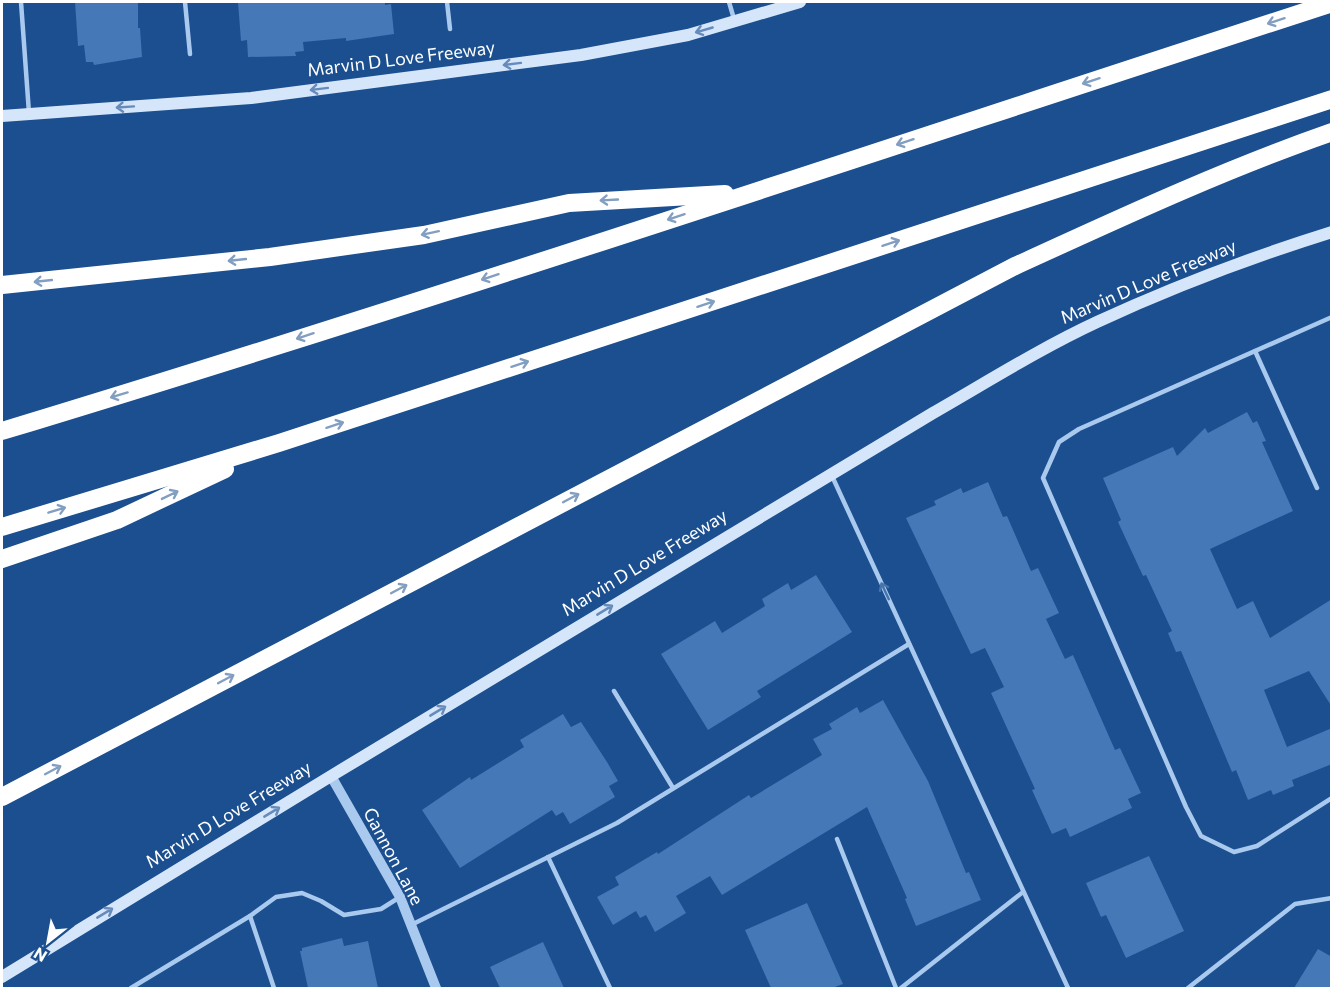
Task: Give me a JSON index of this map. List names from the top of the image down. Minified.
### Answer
{"streets":{"main road":["Marvin D Love Freeway"],"street":["Gannon Lane"]},"crossings":[["Marvin D Love Freeway","Gannon Lane"]],"north":"bottom left"}
